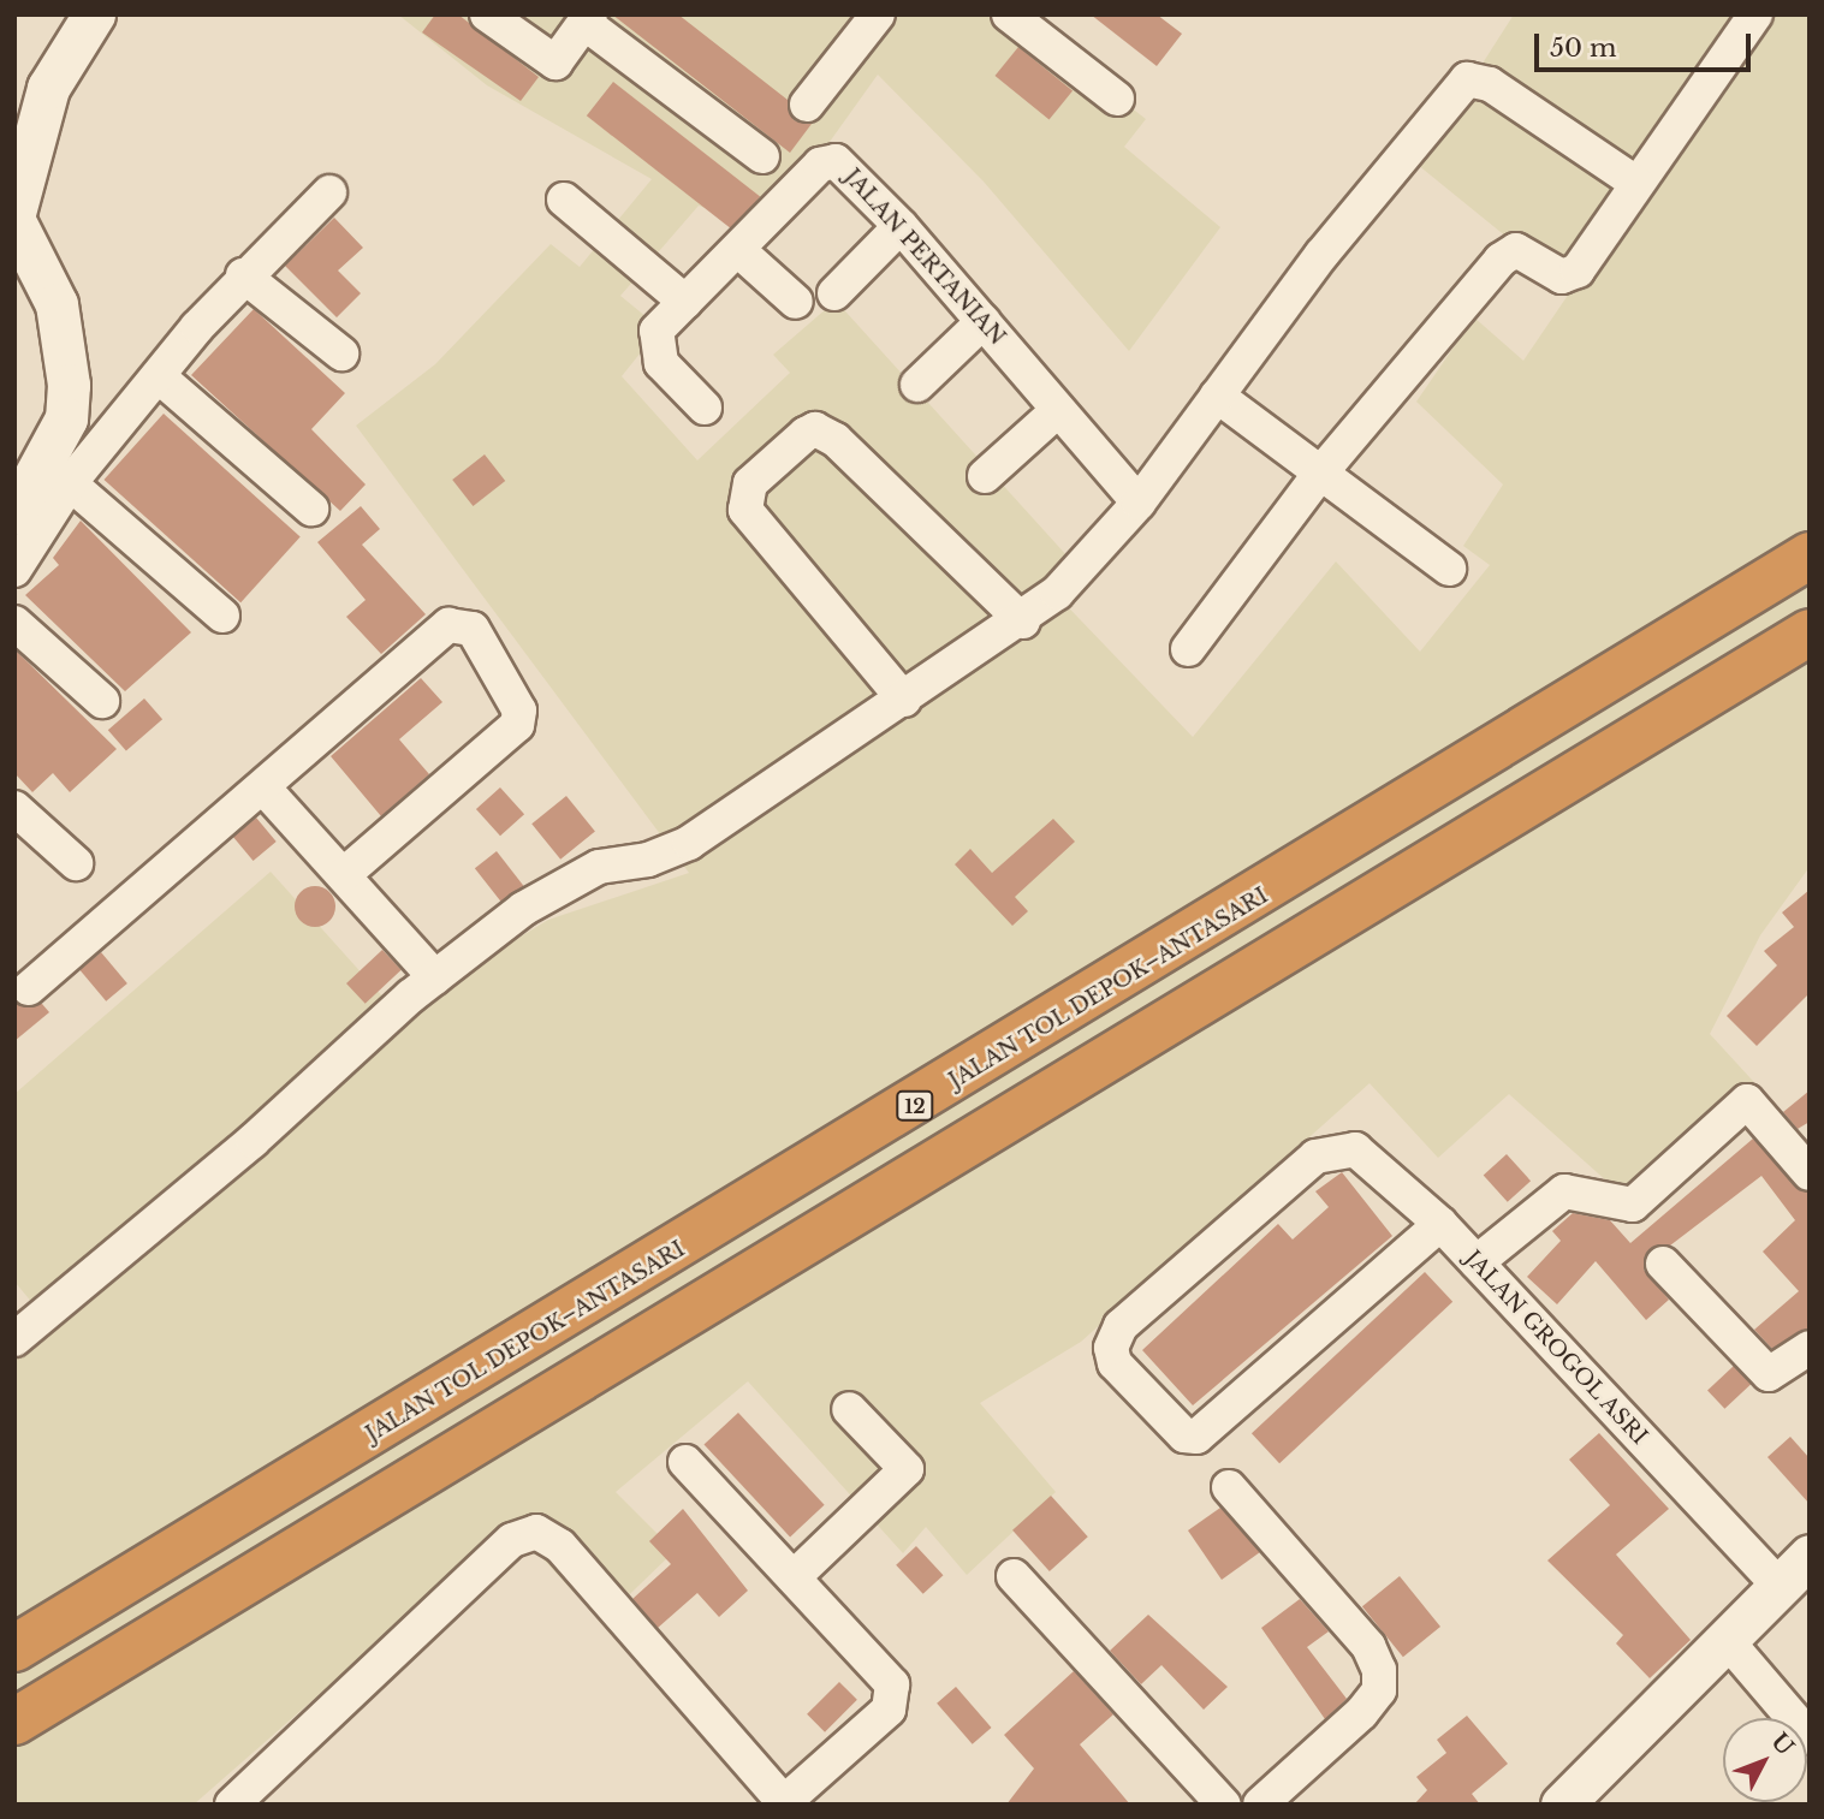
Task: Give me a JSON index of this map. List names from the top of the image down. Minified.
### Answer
{"streets":{"highway":["JALAN TOL DEPOK–ANTASARI","12"],"street":["JALAN PERTANIAN","JALAN GROGOL ASRI"]},"scale_bar":"50 m","north":"top right"}
